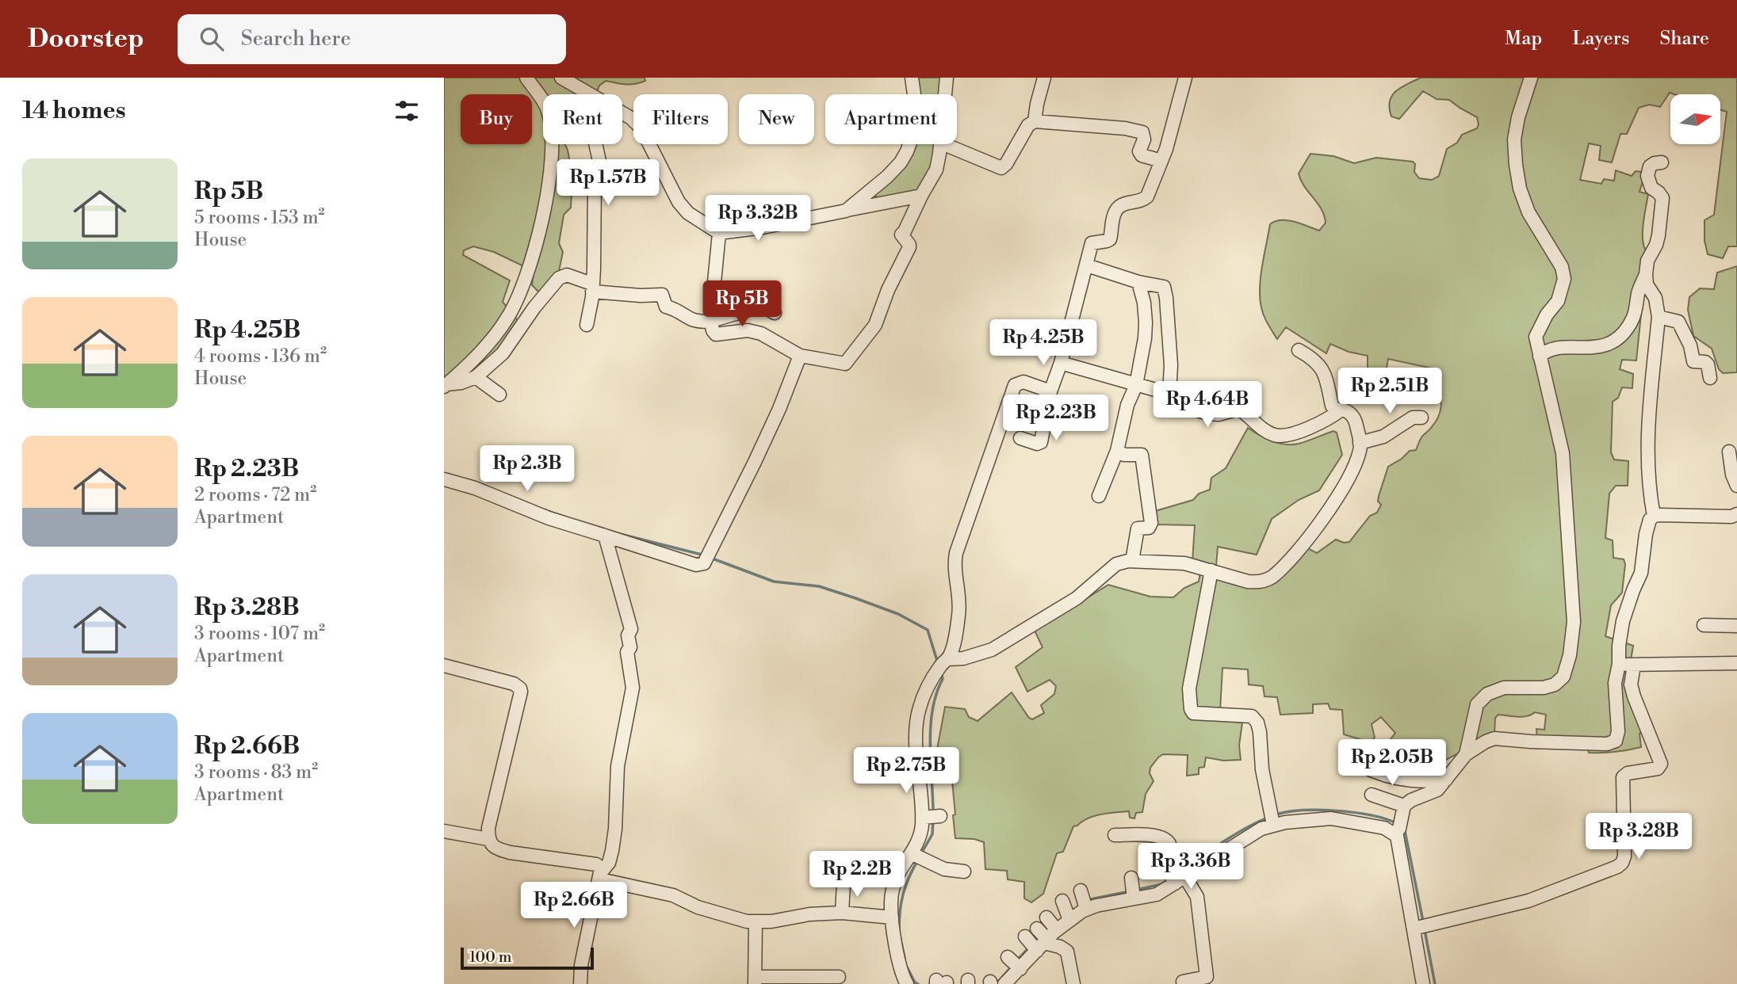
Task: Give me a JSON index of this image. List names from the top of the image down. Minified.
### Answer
{"scale_bar":"100 m","north":"right","page":{"header":"Doorstep","search":"Search here","nav":["Map","Layers","Share"],"heading":"14 homes","chip":["Buy","Rent","Filters","New","Apartment"],"list":[{"name":"Rp 5B","note":"5 rooms · 153 m² · House"},{"name":"Rp 4.25B","note":"4 rooms · 136 m² · House"},{"name":"Rp 2.23B","note":"2 rooms · 72 m² · Apartment"},{"name":"Rp 3.28B","note":"3 rooms · 107 m² · Apartment"},{"name":"Rp 2.66B","note":"3 rooms · 83 m² · Apartment"}],"price":["Rp 1.57B","Rp 3.32B","Rp 5B","Rp 4.25B","Rp 2.51B","Rp 4.64B","Rp 2.23B","Rp 2.3B","Rp 2.05B","Rp 2.75B","Rp 3.28B","Rp 3.36B","Rp 2.2B","Rp 2.66B"],"scale":"100 m"}}
